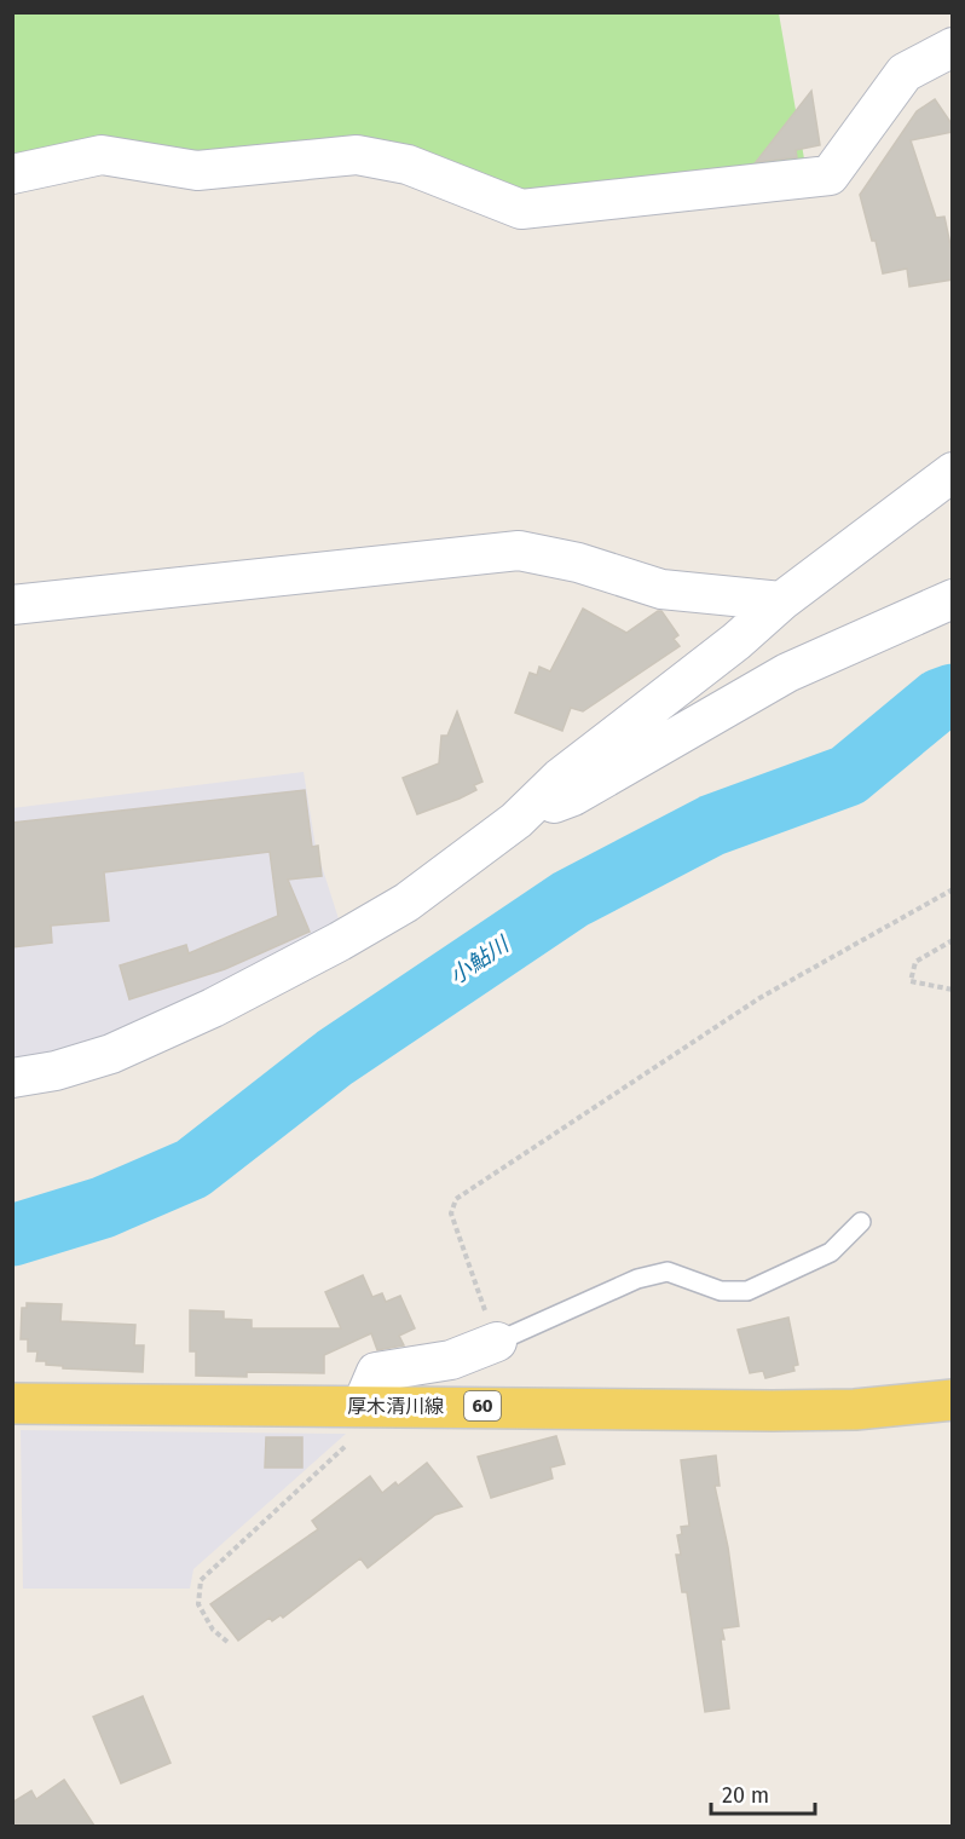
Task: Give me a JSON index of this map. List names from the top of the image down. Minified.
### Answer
{"streets":{"main road":["厚木清川線","60"]},"water":["小鮎川"],"scale_bar":"20 m"}
